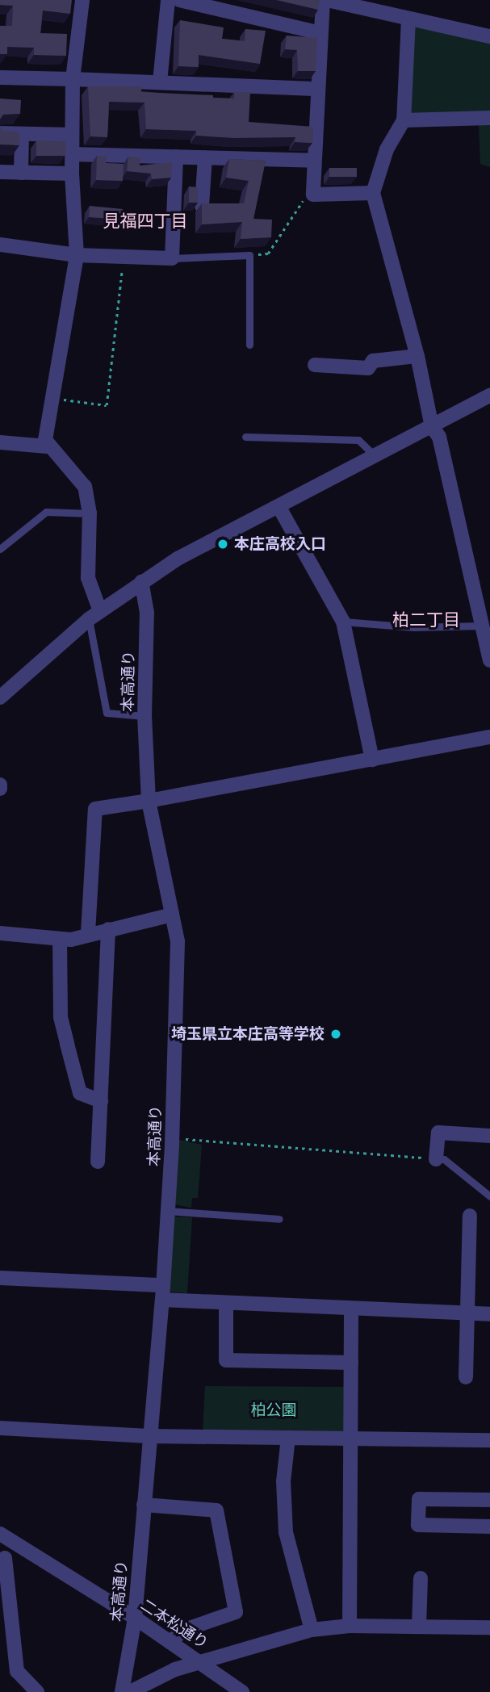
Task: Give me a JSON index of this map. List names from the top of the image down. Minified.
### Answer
{"streets":{"street":["本高通り","二本松通り"]},"crossings":[["本高通り","二本松通り"]],"districts":["見福四丁目","柏二丁目"],"parks":["柏公園"],"places":["本庄高校入口","埼玉県立本庄高等学校"]}
